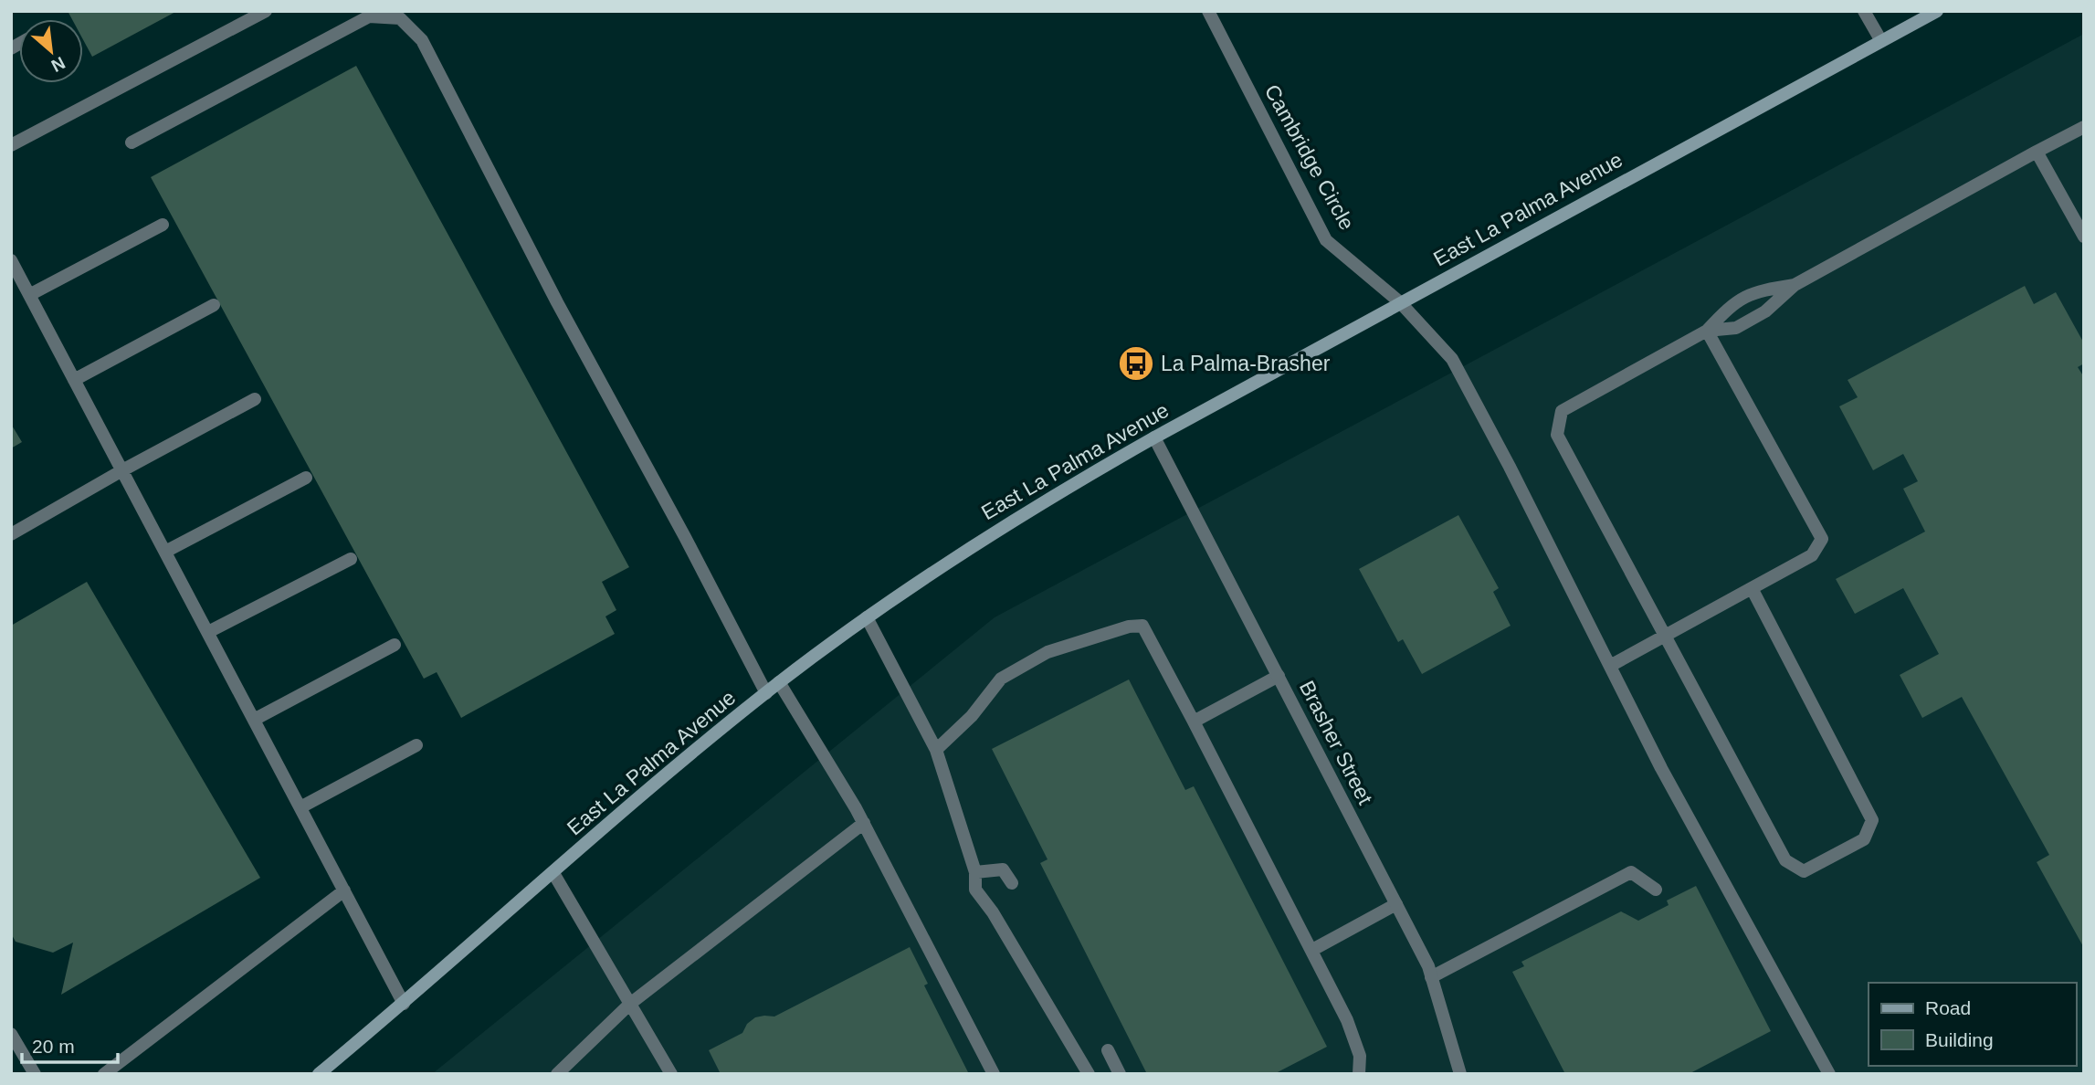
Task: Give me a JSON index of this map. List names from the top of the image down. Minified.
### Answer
{"streets":{"main road":["East La Palma Avenue"],"street":["Cambridge Circle","Brasher Street"]},"crossings":[["Cambridge Circle","East La Palma Avenue"],["East La Palma Avenue","Brasher Street"]],"places":{"bus stop":["La Palma-Brasher"]},"legend":["Road","Building"],"scale_bar":"20 m","north":"bottom right"}
